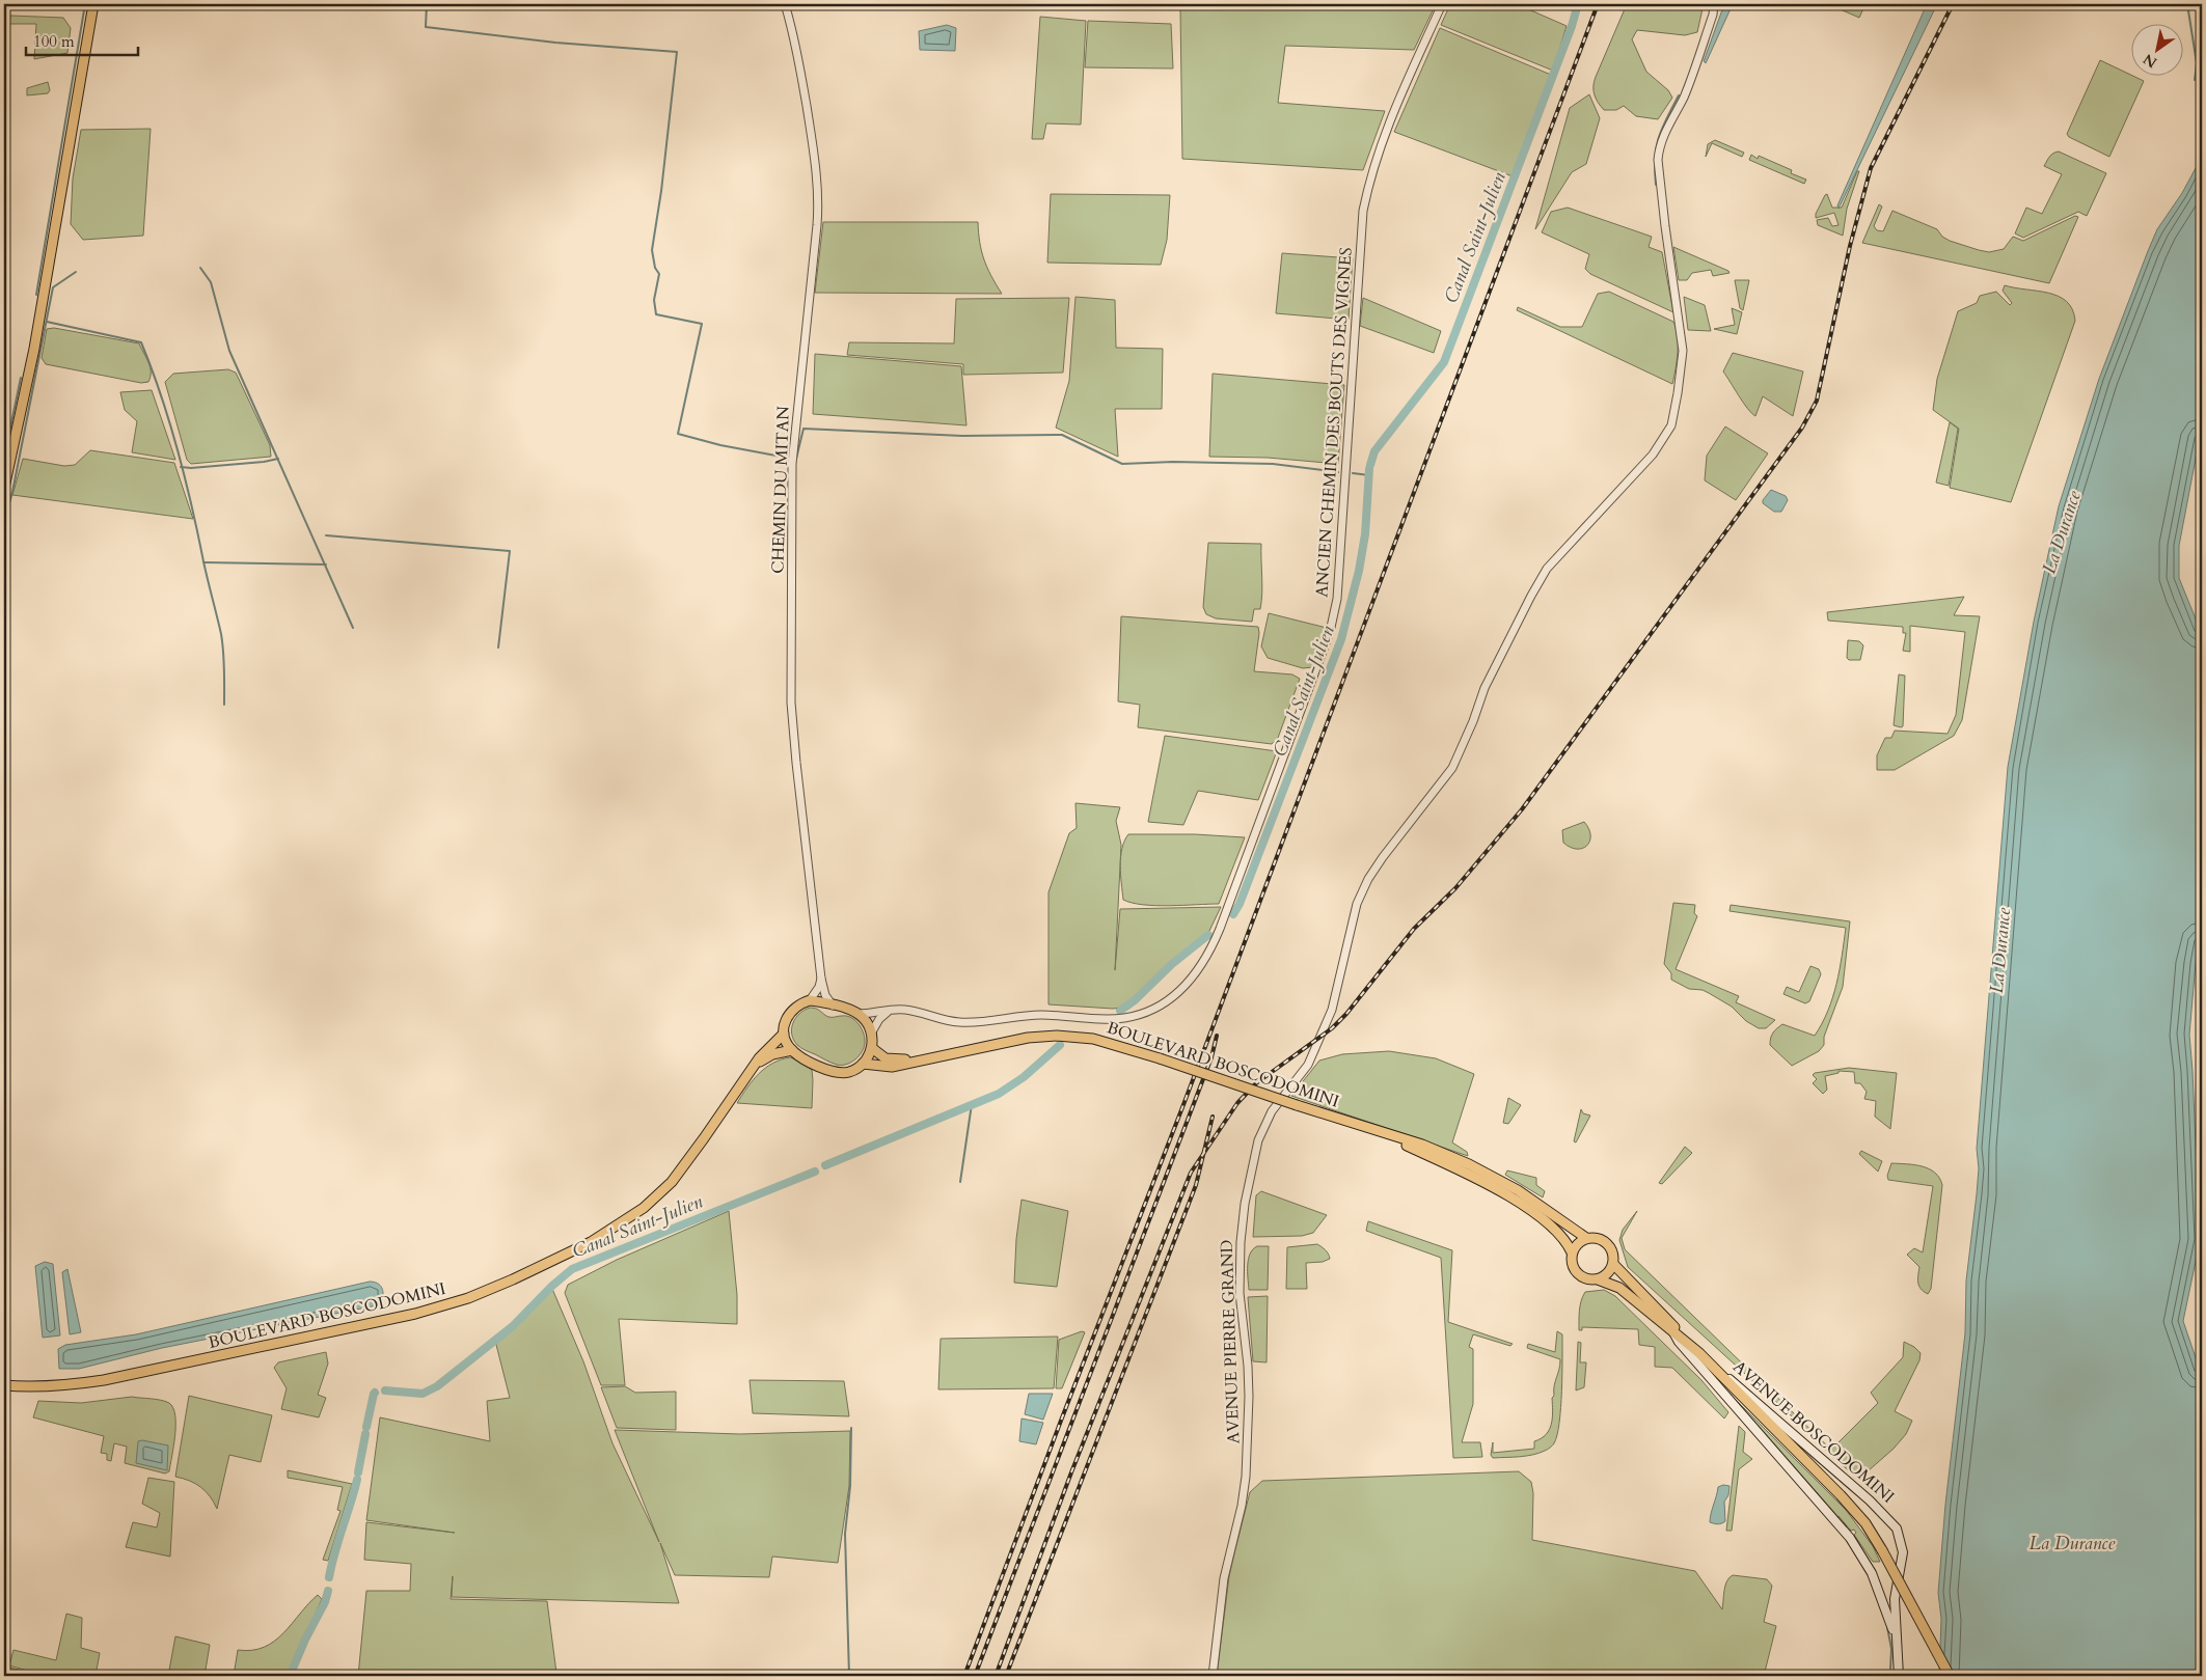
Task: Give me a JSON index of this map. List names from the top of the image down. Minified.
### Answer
{"streets":{"main road":["BOULEVARD BOSCODOMINI","AVENUE BOSCODOMINI"],"street":["ANCIEN CHEMIN DES BOUTS DES VIGNES","CHEMIN DU MITAN","AVENUE PIERRE GRAND"]},"crossings":[["ANCIEN CHEMIN DES BOUTS DES VIGNES","CHEMIN DU MITAN"],["ANCIEN CHEMIN DES BOUTS DES VIGNES","BOULEVARD BOSCODOMINI"],["CHEMIN DU MITAN","BOULEVARD BOSCODOMINI"],["BOULEVARD BOSCODOMINI","AVENUE BOSCODOMINI"]],"water":["Canal Saint-Julien","La Durance"],"scale_bar":"100 m","north":"bottom left"}
